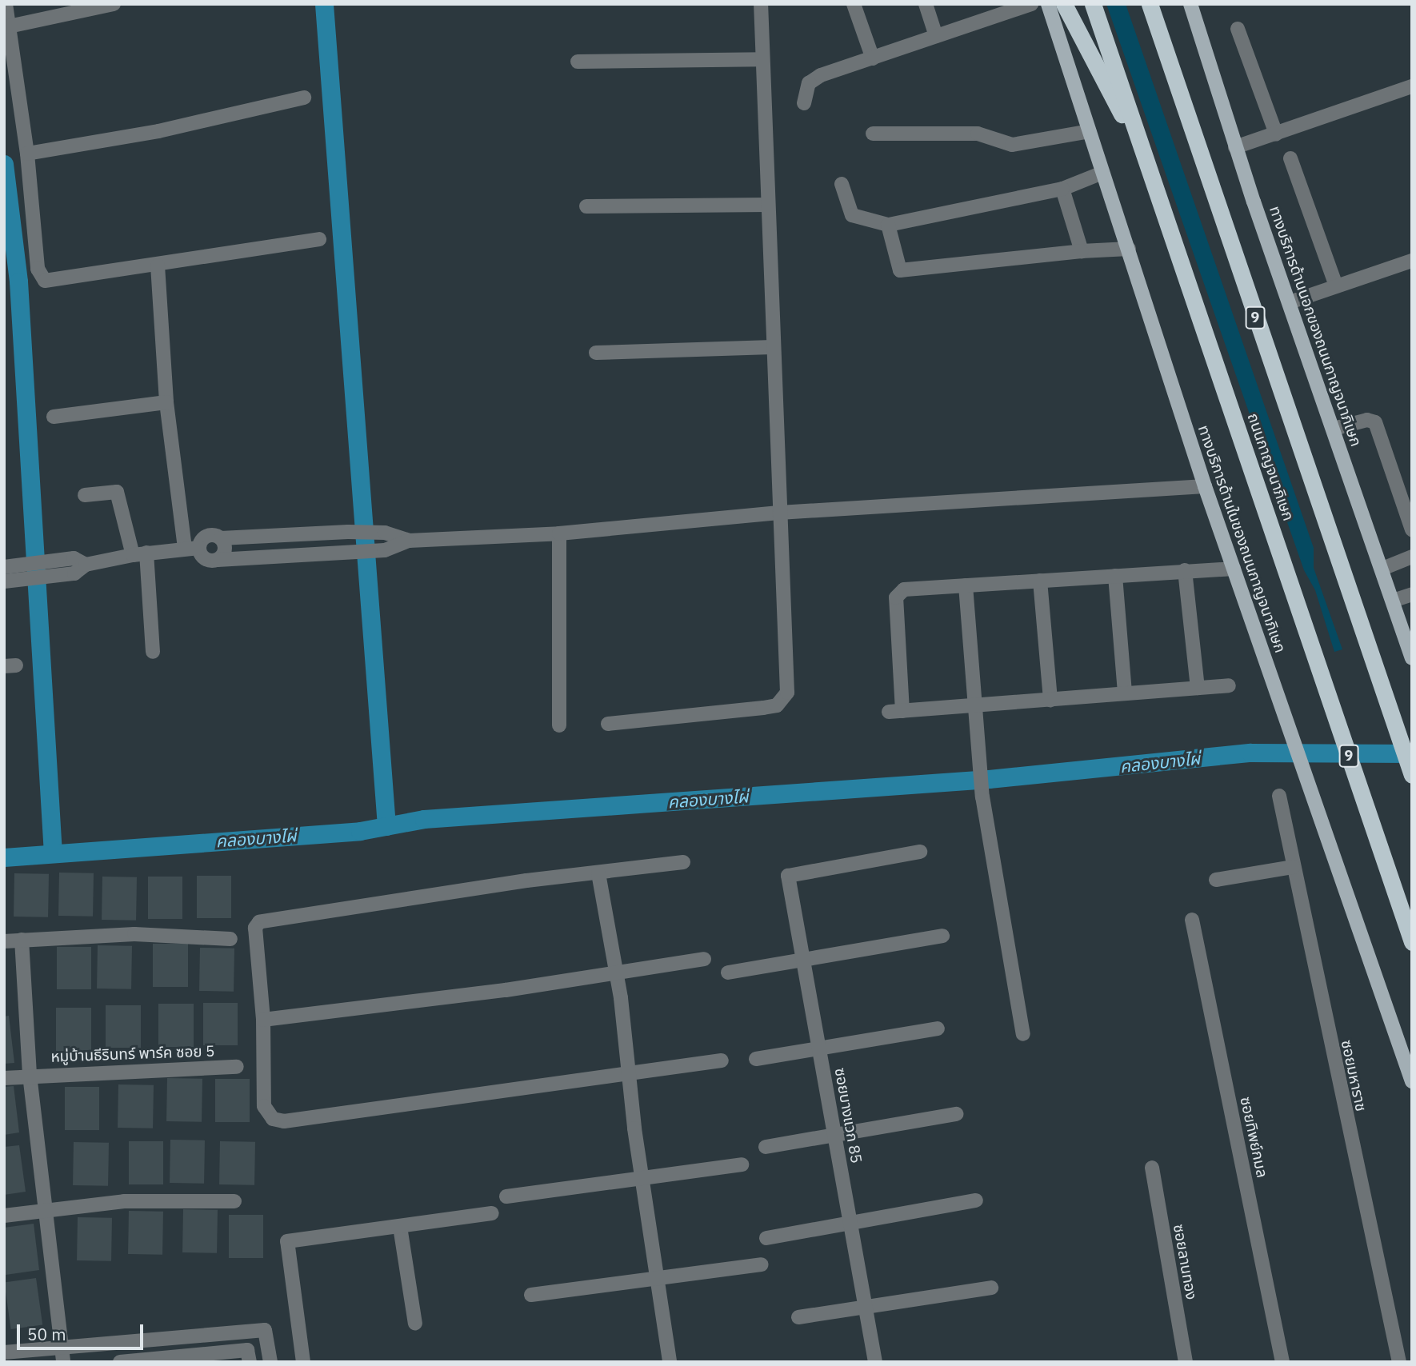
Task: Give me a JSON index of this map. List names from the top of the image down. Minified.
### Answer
{"streets":{"highway":["9","ถนนกาญจนาภิเษก"],"main road":["ทางบริการด้านนอกของถนนกาญจนาภิเษก","ทางบริการด้านในของถนนกาญจนาภิเษก"],"street":["หมู่บ้านธีรินทร์ พาร์ค ซอย 5","ซอยมหาราช","ซอยบางแวก 85","ซอยทิพย์กมล","ซอยลานทอง"]},"water":["คลองบางไผ่"],"scale_bar":"50 m"}
